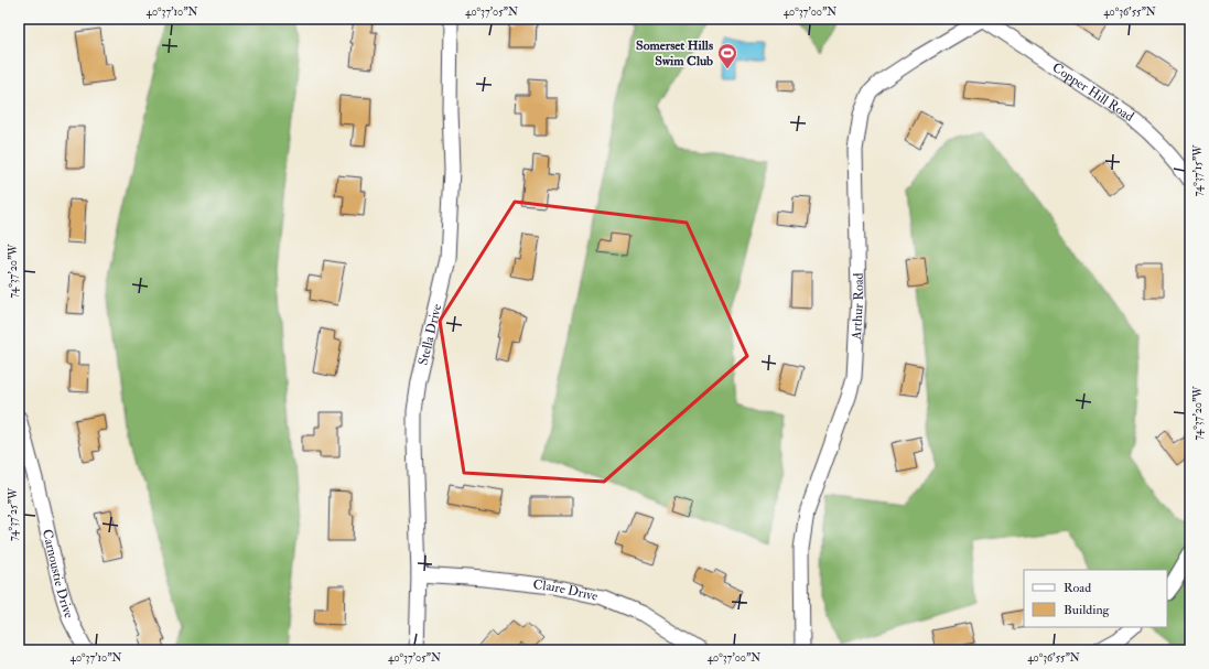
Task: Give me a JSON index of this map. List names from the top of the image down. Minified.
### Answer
{"streets":{"street":["Copper Hill Road","Arthur Road","Stella Drive","Carnoustie Drive","Claire Drive"]},"crossings":[["Copper Hill Road","Arthur Road"],["Stella Drive","Claire Drive"]],"places":{"sports":["Somerset Hills Swim Club"]},"legend":["Road","Building"],"coordinates":["40°37'10\"N","40°37'05\"N","40°37'00\"N","40°36'55\"N","74°37'15\"W","74°37'20\"W","74°37'25\"W"]}
